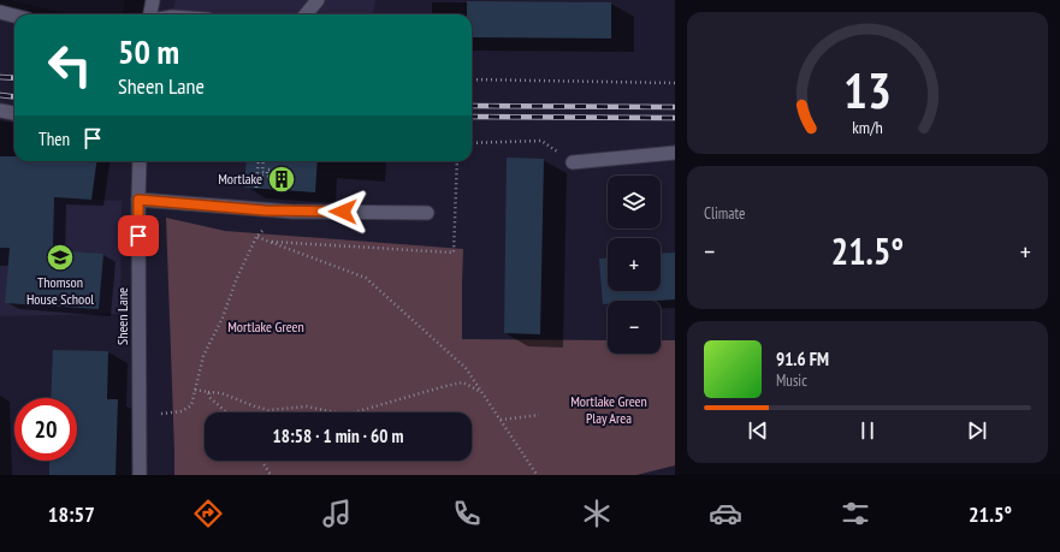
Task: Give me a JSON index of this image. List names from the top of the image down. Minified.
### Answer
{"streets":{"main road":["Sheen Lane"]},"parks":["Mortlake Green","Mortlake Green Play Area"],"places":{"building":["Mortlake"],"school or university":["Thomson House School"]},"page":{"turn":["50 m","Sheen Lane"],"then":"Then","tile":"Climate","map_buttons":["+","−"],"heat":["−","21.5°","+"],"song":["91.6 FM","Music"],"limit":"20","trip":"18:58 · 1 min · 60 m","tabs":["18:57","21.5°"],"gauge":["13","km/h"]}}
